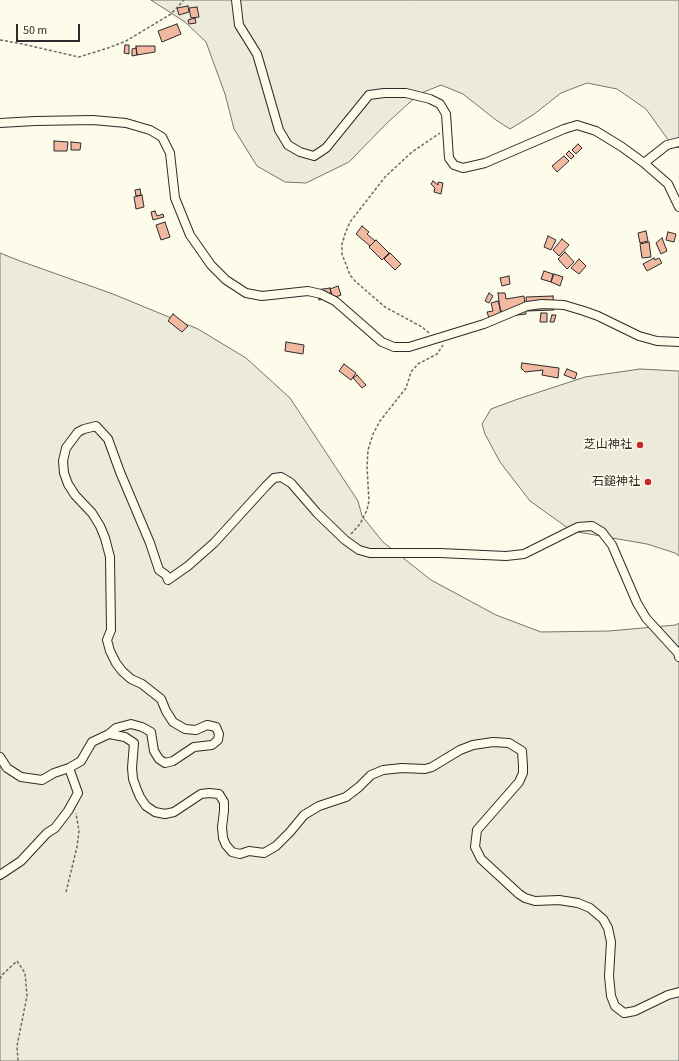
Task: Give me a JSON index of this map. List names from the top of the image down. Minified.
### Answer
{"places":["芝山神社","石鎚神社"],"scale_bar":"50 m"}
